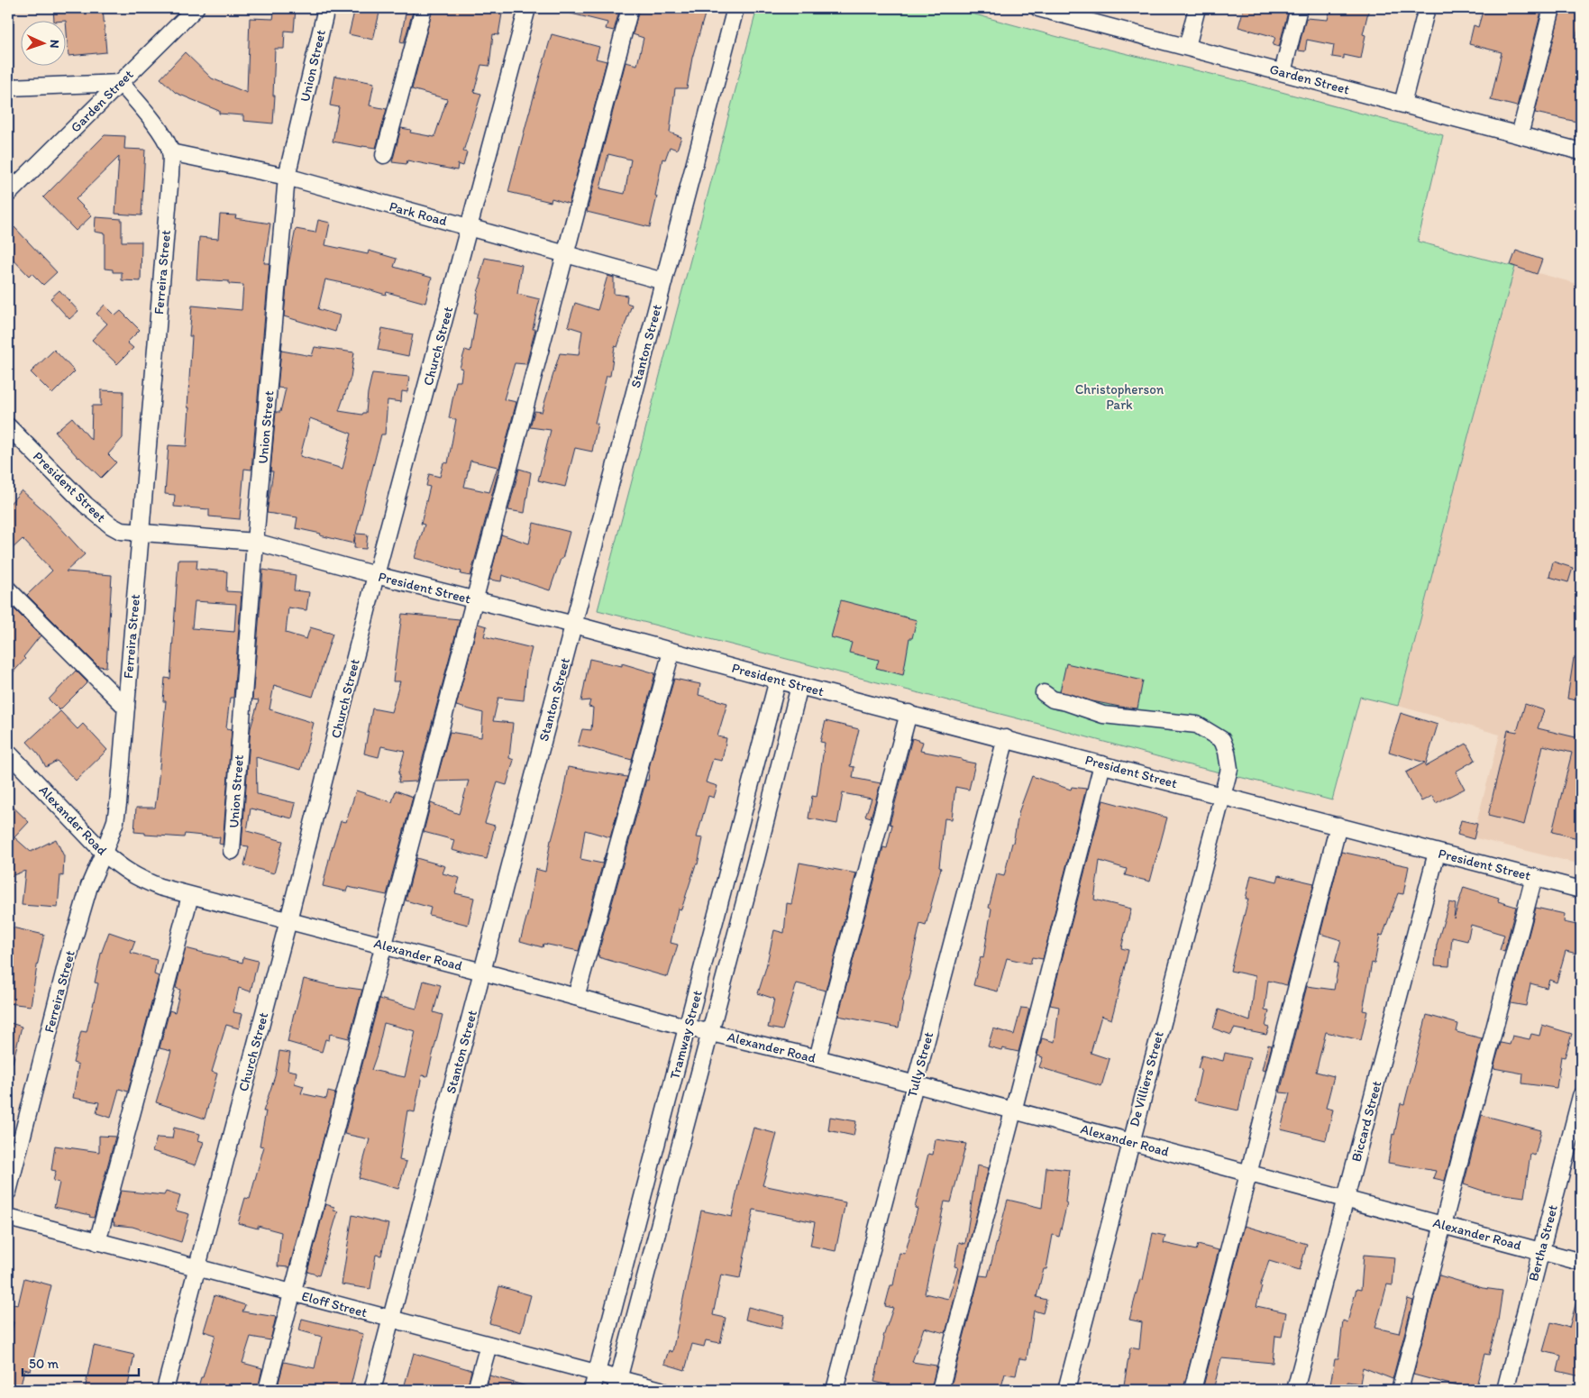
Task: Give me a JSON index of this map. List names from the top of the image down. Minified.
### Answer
{"streets":{"street":["Union Street","Garden Street","Park Road","Ferreira Street","Church Street","Stanton Street","President Street","Alexander Road","Tramway Street","Tully Street","De Villiers Street","Biccard Street","Bertha Street","Eloff Street"]},"crossings":[["Union Street","Park Road"],["Union Street","President Street"],["Garden Street","Ferreira Street"],["Park Road","Ferreira Street"],["Park Road","Church Street"],["Park Road","Stanton Street"],["Ferreira Street","President Street"],["Ferreira Street","Alexander Road"],["Church Street","President Street"],["Church Street","Alexander Road"],["Church Street","Eloff Street"],["Stanton Street","President Street"],["Stanton Street","Alexander Road"],["Stanton Street","Eloff Street"],["President Street","Tramway Street"],["President Street","Tully Street"],["President Street","De Villiers Street"],["President Street","Biccard Street"],["Alexander Road","Tramway Street"],["Alexander Road","Tully Street"],["Alexander Road","De Villiers Street"],["Alexander Road","Biccard Street"],["Alexander Road","Bertha Street"],["Tramway Street","Eloff Street"]],"parks":["Christopherson Park"],"scale_bar":"50 m","north":"right"}
